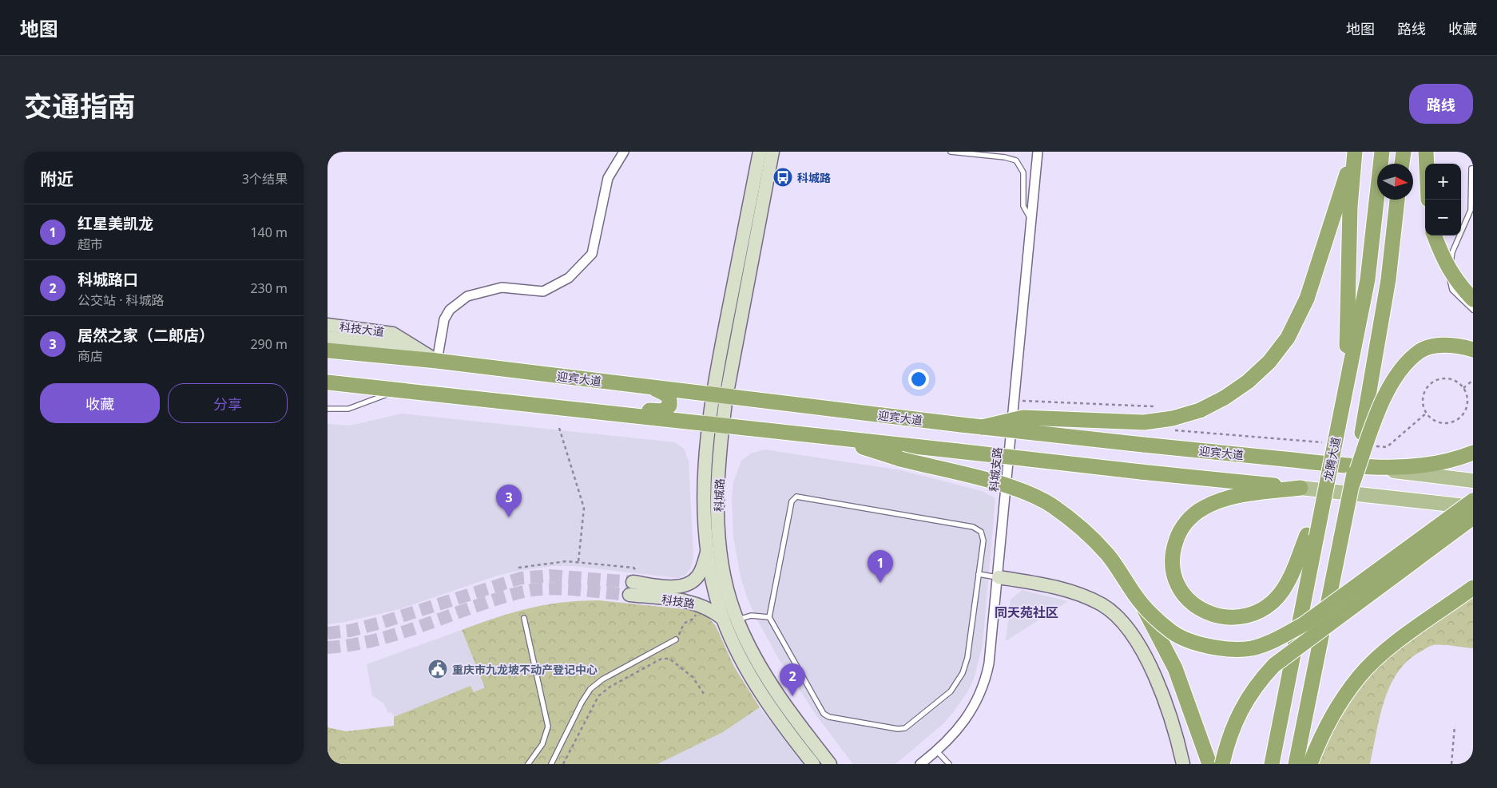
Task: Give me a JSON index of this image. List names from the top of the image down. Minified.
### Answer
{"streets":{"highway":["迎宾大道","龙腾大道"],"main road":["科技大道","科城路","科技路"],"street":["科城支路"]},"crossings":[["科技大道","迎宾大道"],["迎宾大道","科城路"],["科城路","科技路"]],"districts":["同天苑社区"],"places":{"bus stop":["科城路"],"public building":["重庆市九龙坡不动产登记中心"]},"north":"right","page":{"header":"地图","nav":["地图","路线","收藏"],"title":"交通指南","buttons":["路线",["收藏","分享"]],"heading":["附近","3个结果"],"map_buttons":["+","−"],"list":[{"mark":"1","name":"红星美凯龙","note":"超市","value":"140 m"},{"mark":"2","name":"科城路口","note":"公交站 · 科城路","value":"230 m"},{"mark":"3","name":"居然之家（二郎店）","note":"商店","value":"290 m"}],"pins":["3","1","2"]}}
